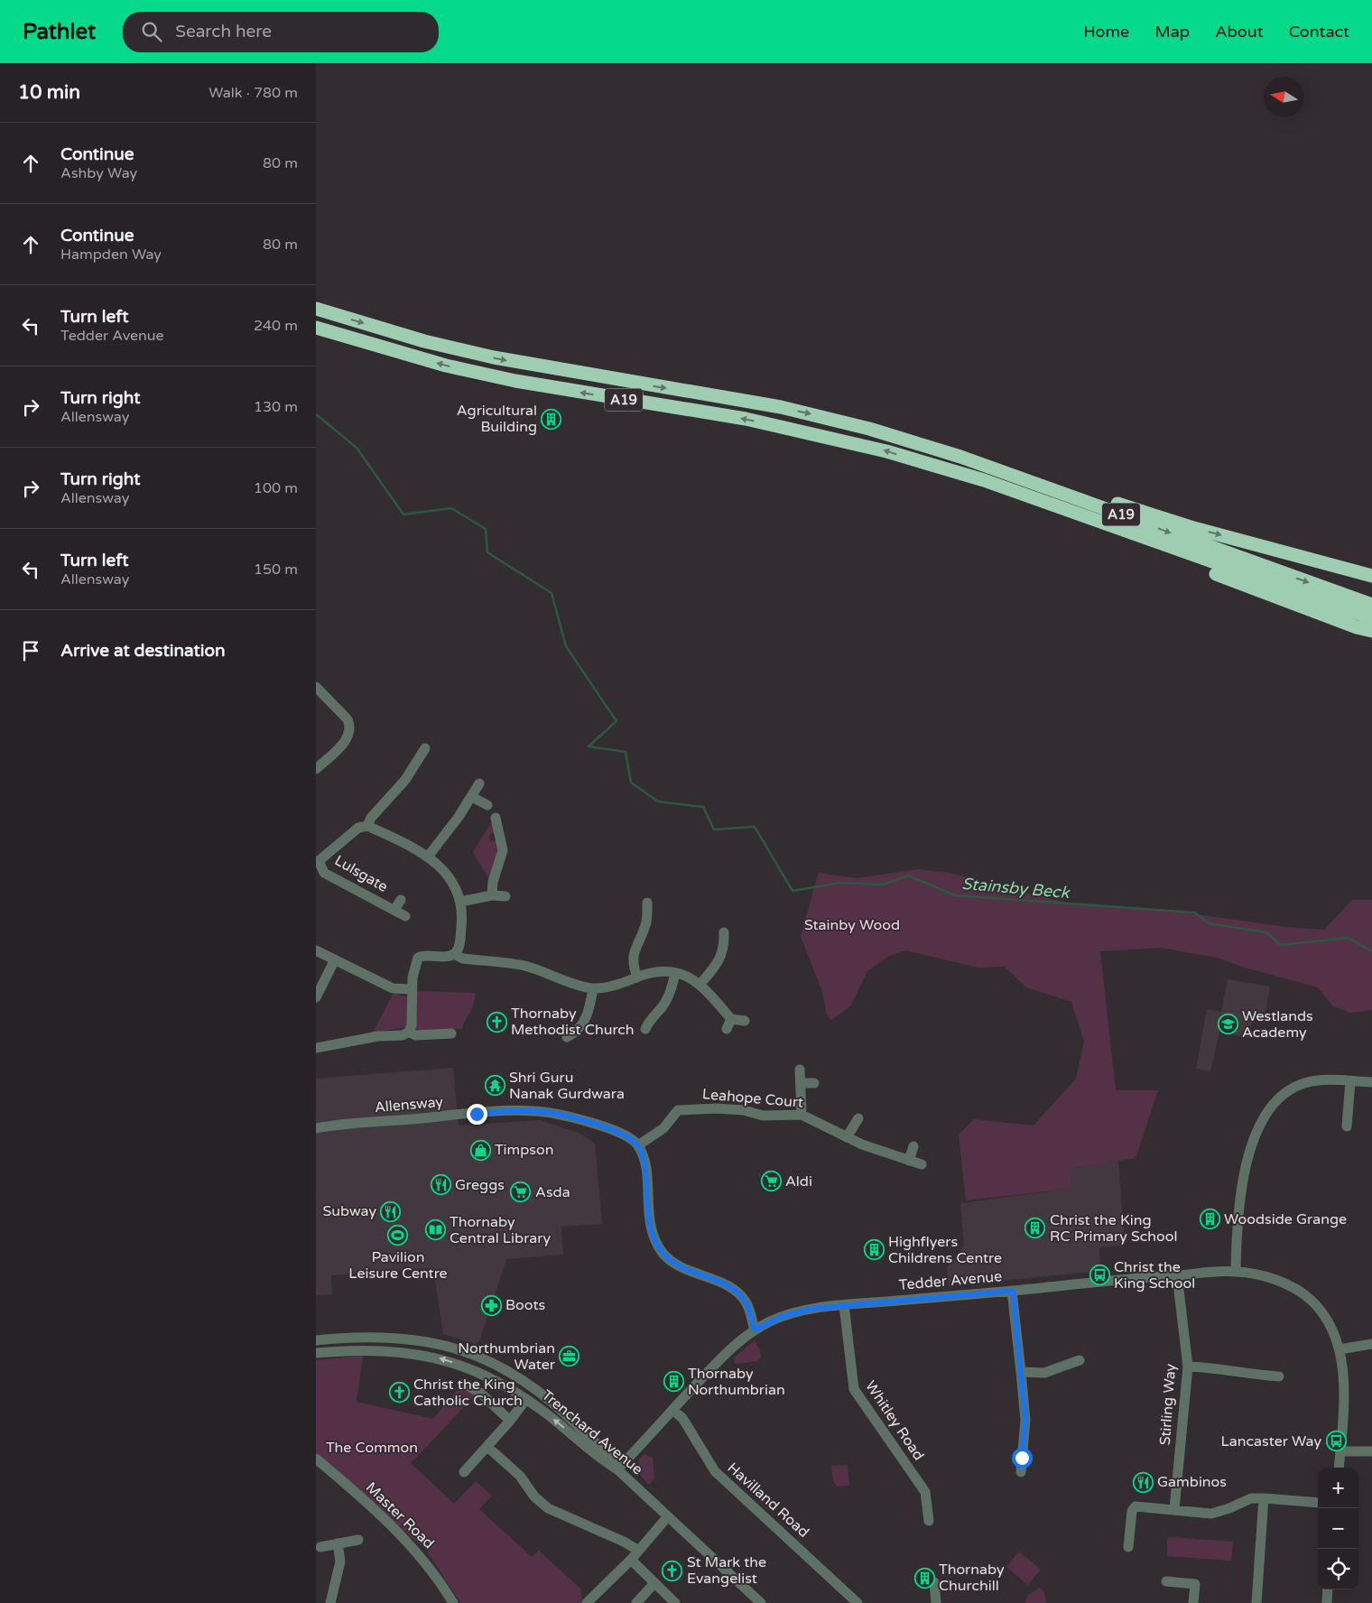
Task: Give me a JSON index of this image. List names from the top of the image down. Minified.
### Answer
{"streets":{"highway":["A19"],"street":["Lulsgate","Leahope Court","Allensway","Tedder Avenue","Stirling Way","Whitley Road","Trenchard Avenue","Havilland Road","Master Road"]},"crossings":[["Leahope Court","Allensway"],["Tedder Avenue","Stirling Way"],["Tedder Avenue","Whitley Road"],["Tedder Avenue","Trenchard Avenue"],["Tedder Avenue","Havilland Road"]],"water":["Stainsby Beck"],"parks":["Stainby Wood","The Common"],"places":{"building":["Agricultural Building","Woodside Grange","Christ the King RC Primary School","Highflyers Childrens Centre","Thornaby Northumbrian","Thornaby Churchill"],"church":["Thornaby Methodist Church","Christ the King Catholic Church","St Mark the Evangelist"],"school or university":["Westlands Academy"],"temple":["Shri Guru Nanak Gurdwara"],"shop":["Timpson"],"supermarket":["Aldi","Asda"],"restaurant":["Greggs","Subway","Gambinos"],"library":["Thornaby Central Library"],"sports":["Pavilion Leisure Centre"],"bus stop":["Christ the King School","Lancaster Way"],"pharmacy":["Boots"],"office":["Northumbrian Water"]},"north":"left","page":{"header":"Pathlet","search":"Search here","nav":["Home","Map","About","Contact"],"heading":["10 min","Walk · 780 m"],"list":[["Continue","Ashby Way","80 m"],["Continue","Hampden Way","80 m"],["Turn left","Tedder Avenue","240 m"],["Turn right","Allensway","130 m"],["Turn right","Allensway","100 m"],["Turn left","Allensway","150 m"],"Arrive at destination"],"map_buttons":["+","−"]}}
